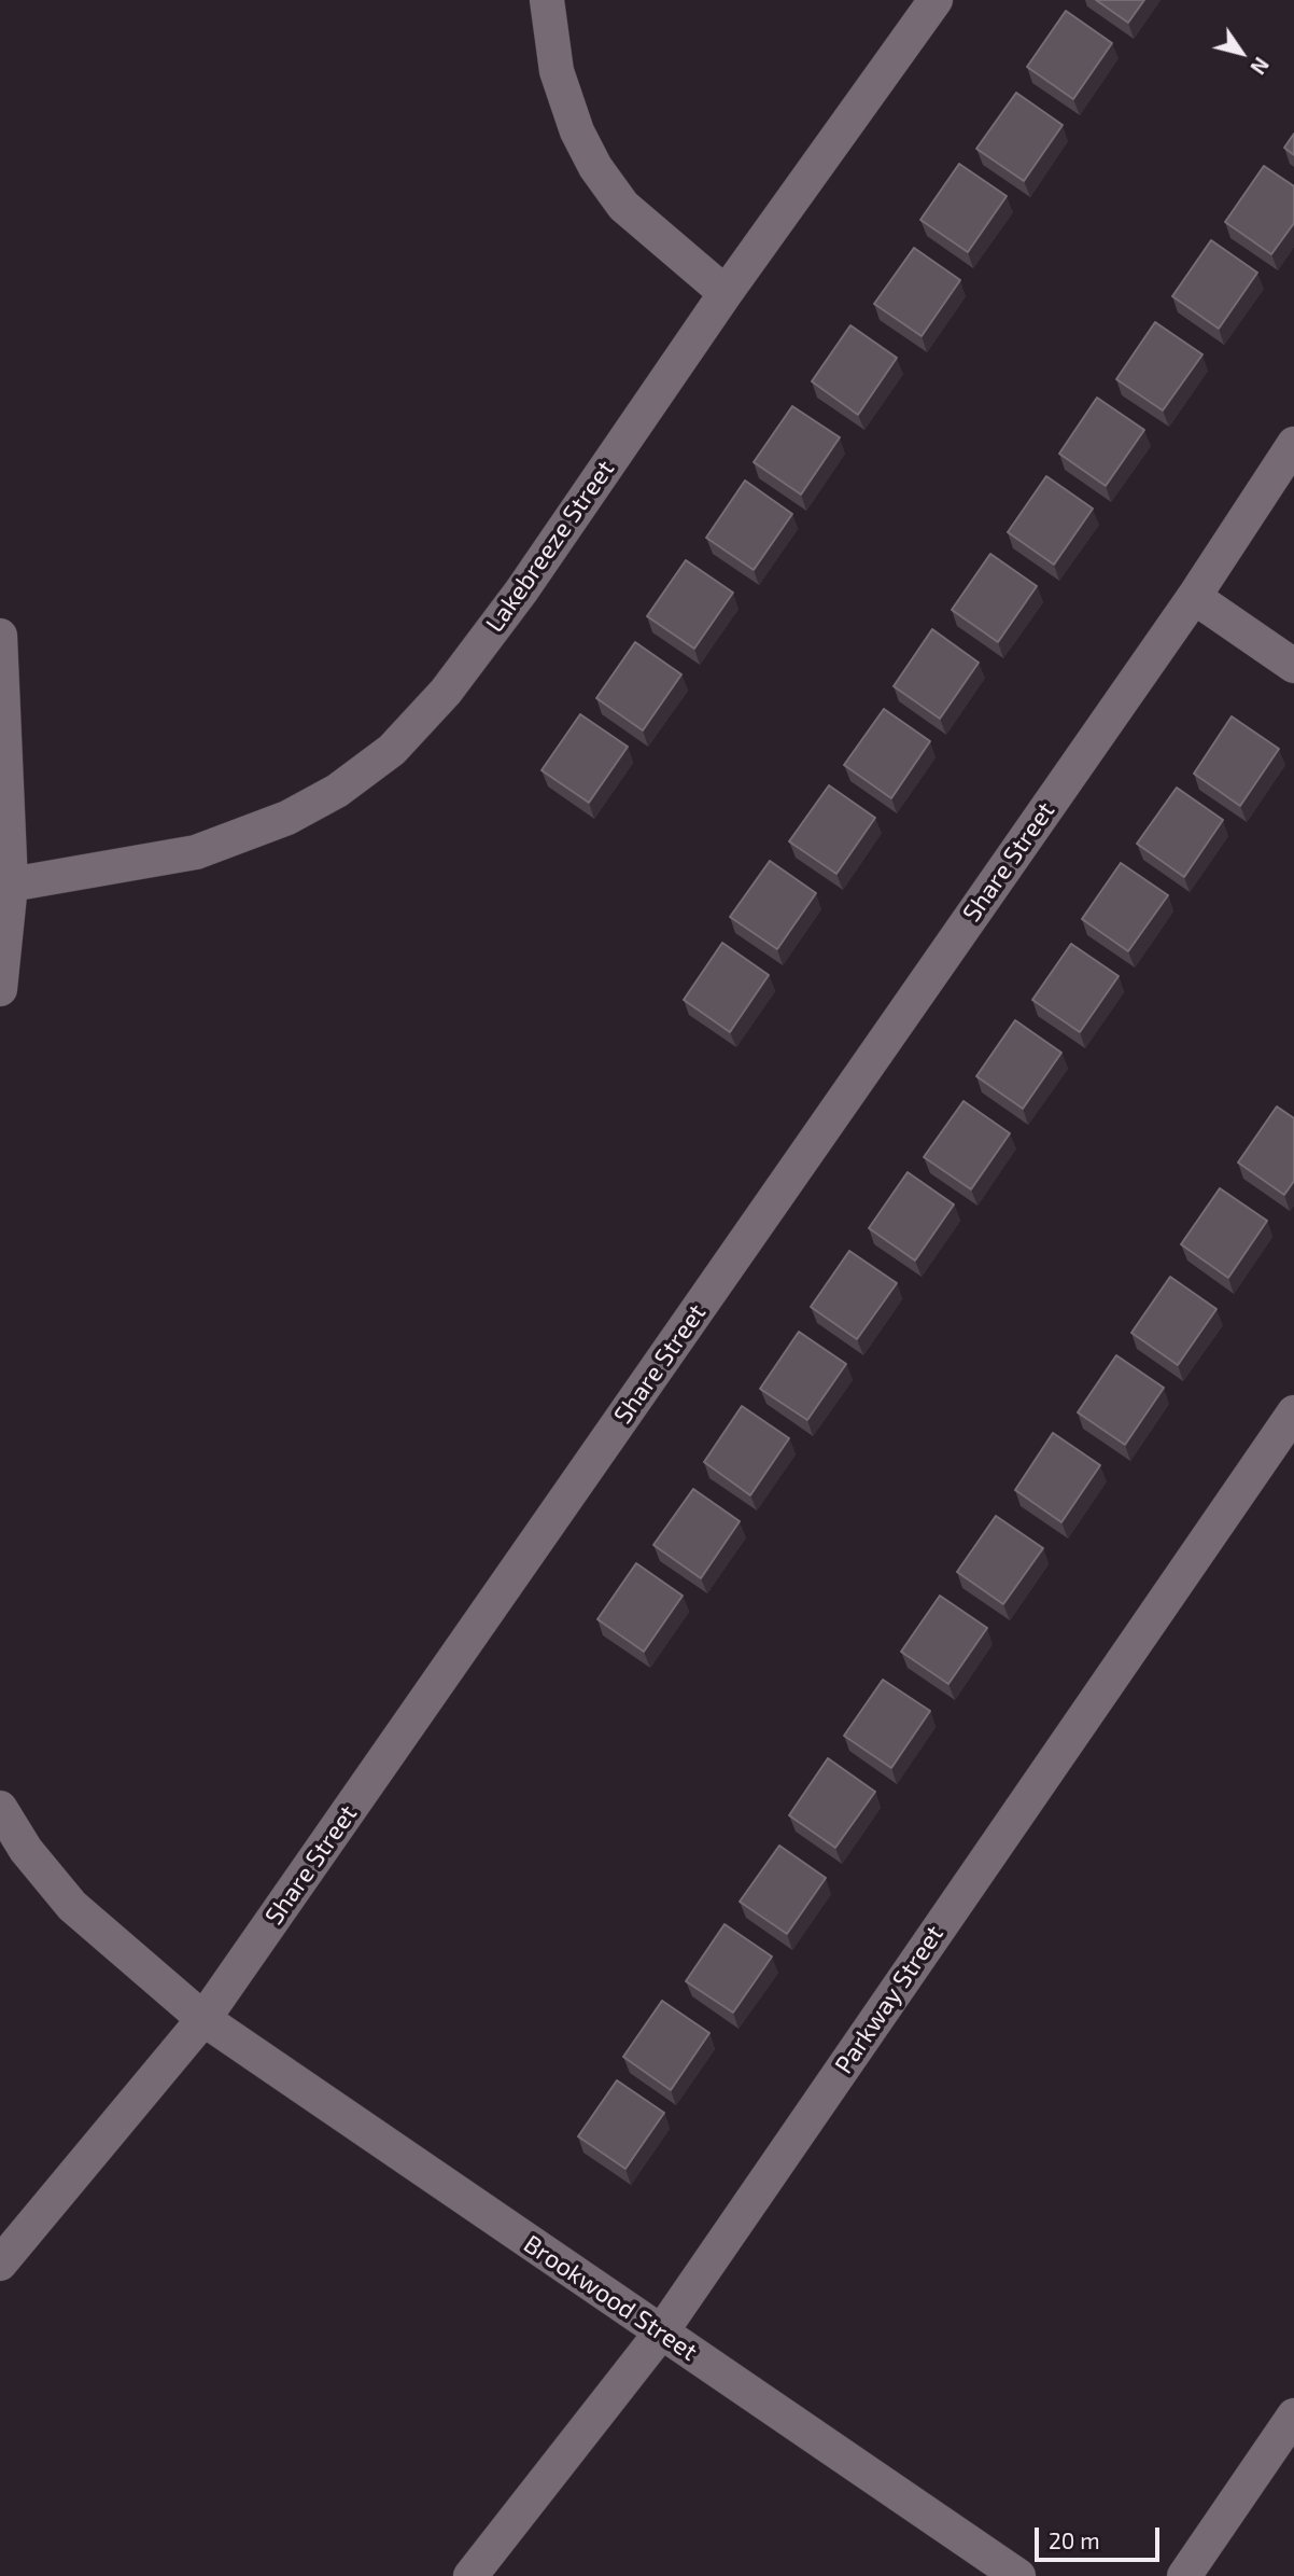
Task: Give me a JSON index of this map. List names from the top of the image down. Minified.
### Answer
{"streets":{"street":["Lakebreeze Street","Share Street","Parkway Street","Brookwood Street"]},"crossings":[["Share Street","Brookwood Street"],["Parkway Street","Brookwood Street"]],"scale_bar":"20 m","north":"bottom right"}
